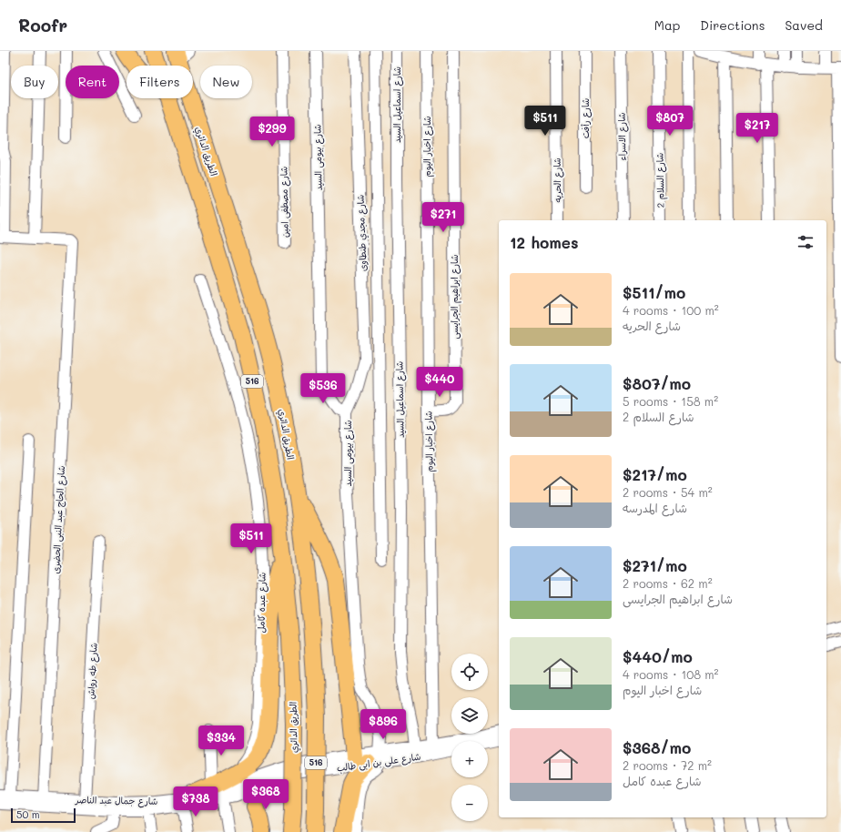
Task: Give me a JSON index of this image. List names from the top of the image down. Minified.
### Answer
{"streets":{"highway":["الطريق الدائري","516"],"street":["شارع اسماعيل السيد","شارع رأفت","شارع الاسراء","شارع اخبار اليوم","شارع بيومى السيد","شارع الحريه","شارع السلام 2","شارع مصطفى امين","شارع مجدي طنطاوى","شارع ابراهيم الجرايسى","شارع الحاج عبد النبى الحضرى","شارع عبده كامل","شارع طه رواش","شارع على بن ابى طالب","شارع جمال عبد الناصر"]},"crossings":[["شارع اسماعيل السيد","شارع على بن ابى طالب"],["شارع اخبار اليوم","شارع ابراهيم الجرايسى"],["شارع اخبار اليوم","شارع على بن ابى طالب"],["شارع بيومى السيد","شارع مجدي طنطاوى"],["شارع بيومى السيد","شارع على بن ابى طالب"],["شارع الحاج عبد النبى الحضرى","شارع جمال عبد الناصر"],["شارع عبده كامل","شارع جمال عبد الناصر"],["شارع طه رواش","شارع جمال عبد الناصر"],["شارع على بن ابى طالب","شارع جمال عبد الناصر"]],"scale_bar":"50 m","page":{"header":"Roofr","nav":["Map","Directions","Saved"],"chip":["Buy","Rent","Filters","New"],"price":["$511","$807","$217","$299","$271","$440","$536","$511","$896","$334","$368","$738"],"heading":"12 homes","list":[{"name":"$511/mo","note":"4 rooms · 100 m² · شارع الحريه"},{"name":"$807/mo","note":"5 rooms · 158 m² · شارع السلام 2"},{"name":"$217/mo","note":"2 rooms · 54 m² · شارع المدرسه"},{"name":"$271/mo","note":"2 rooms · 62 m² · شارع ابراهيم الجرايسى"},{"name":"$440/mo","note":"4 rooms · 108 m² · شارع اخبار اليوم"},{"name":"$368/mo","note":"2 rooms · 72 m² · شارع عبده كامل"}],"map_buttons":["+","−"],"scale":"50 m"}}
